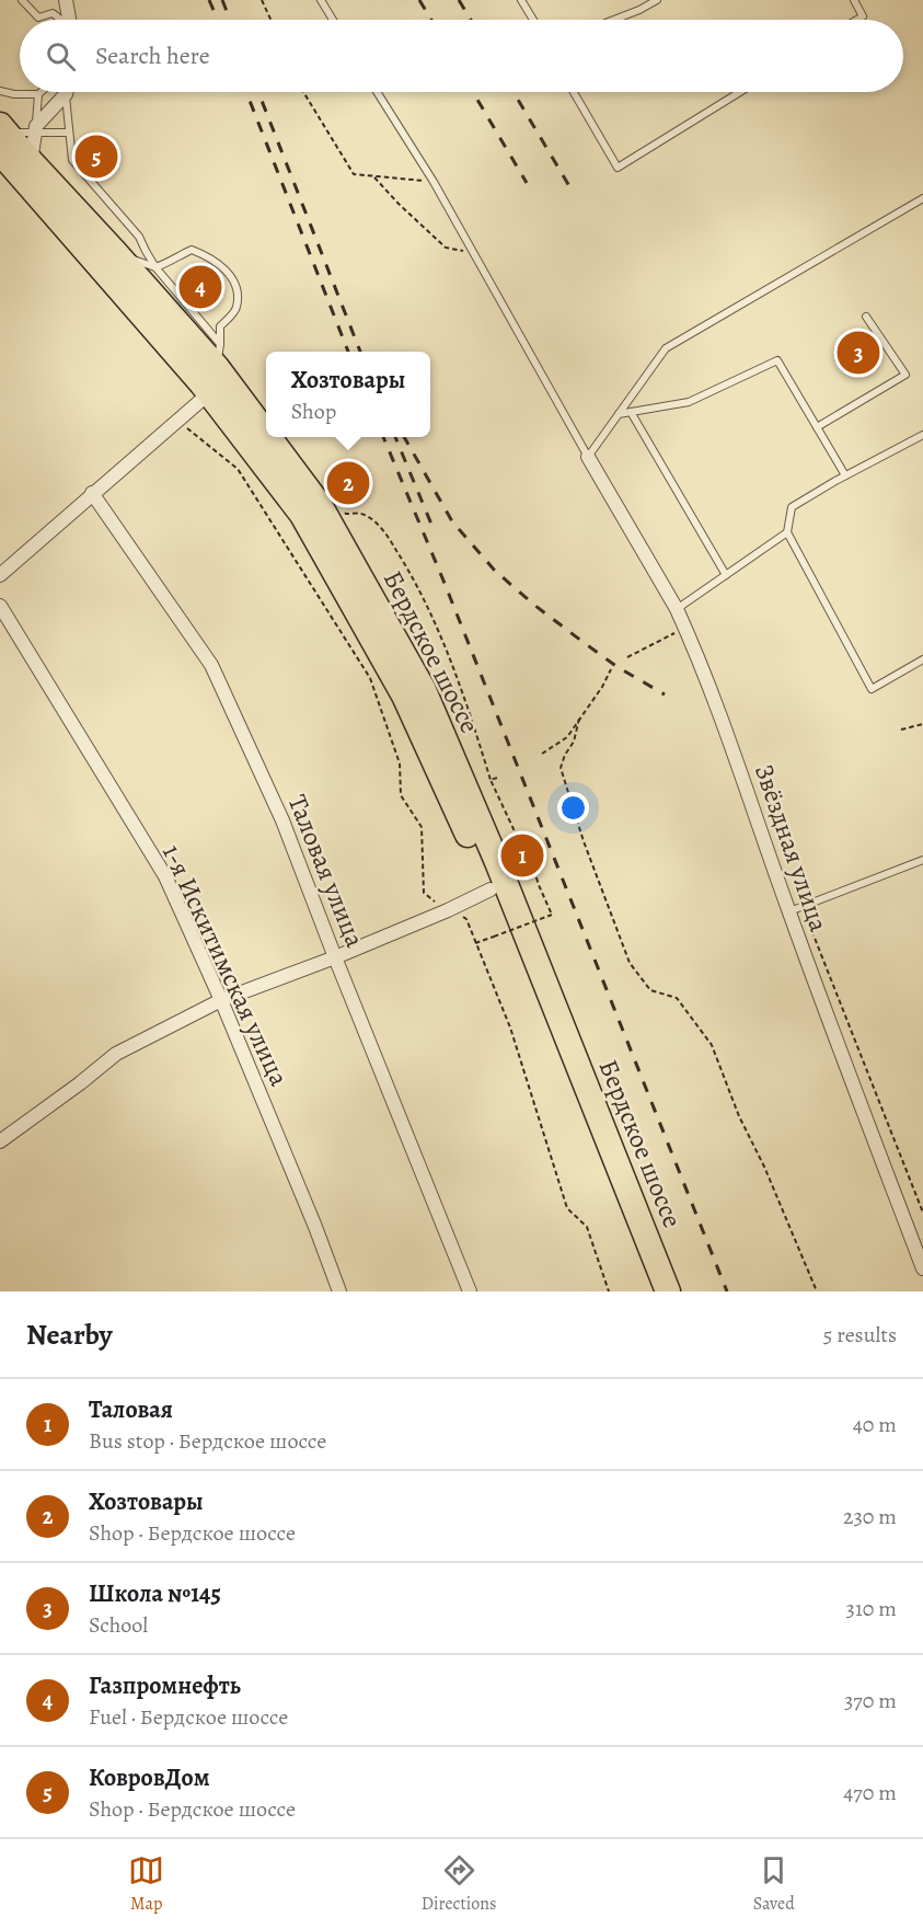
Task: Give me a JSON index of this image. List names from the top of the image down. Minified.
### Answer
{"streets":{"highway":["Бердское шоссе"],"street":["Звёздная улица","Таловая улица","1-я Искитимская улица"]},"page":{"search":"Search here","pins":["5","4","3","2","1"],"popup":["Хозтовары","Shop"],"heading":["Nearby","5 results"],"list":[{"mark":"1","name":"Таловая","note":"Bus stop · Бердское шоссе","value":"40 m"},{"mark":"2","name":"Хозтовары","note":"Shop · Бердское шоссе","value":"230 m"},{"mark":"3","name":"Школа №145","note":"School","value":"310 m"},{"mark":"4","name":"Газпромнефть","note":"Fuel · Бердское шоссе","value":"370 m"},{"mark":"5","name":"КовровДом","note":"Shop · Бердское шоссе","value":"470 m"}],"nav":["Map","Directions","Saved"]}}
